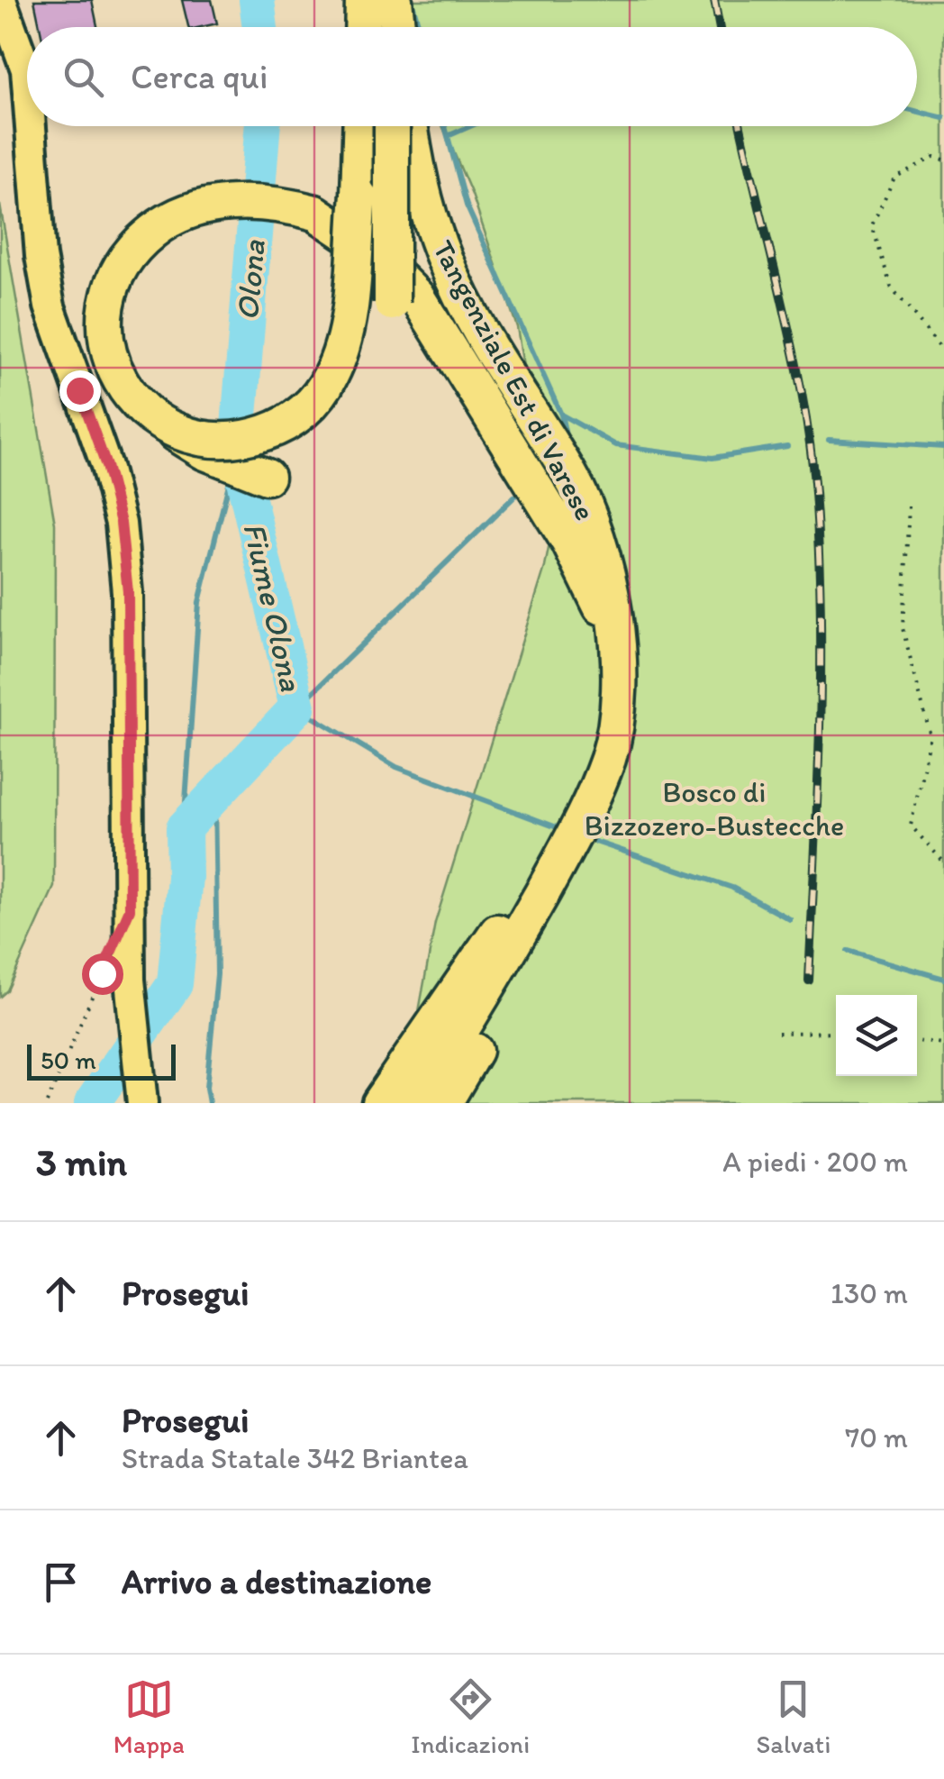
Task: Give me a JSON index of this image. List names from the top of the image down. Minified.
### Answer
{"streets":{"highway":["Tangenziale Est di Varese"]},"water":["Olona","Fiume Olona"],"parks":["Bosco di Bizzozero-Bustecche"],"scale_bar":"50 m","page":{"search":"Cerca qui","scale":"50 m","heading":["3 min","A piedi · 200 m"],"list":[["Prosegui","130 m"],["Prosegui","Strada Statale 342 Briantea","70 m"],"Arrivo a destinazione"],"nav":["Mappa","Indicazioni","Salvati"]}}
